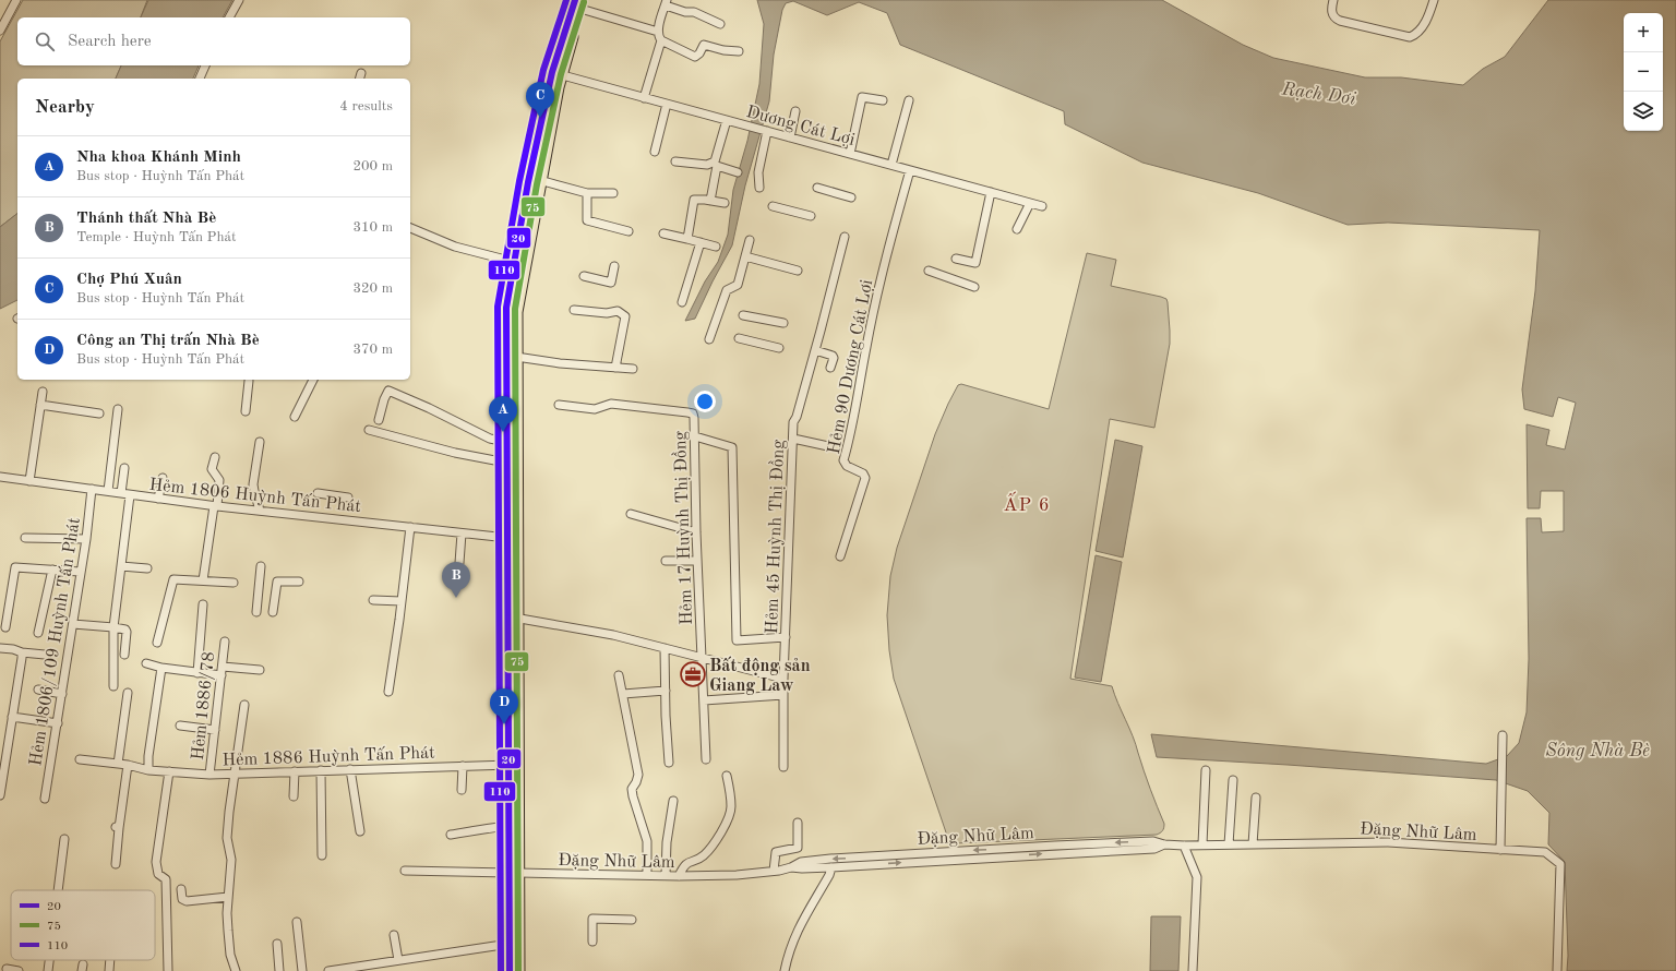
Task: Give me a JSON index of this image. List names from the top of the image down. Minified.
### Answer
{"streets":{"street":["Dương Cát Lợi","Hẻm 90 Dương Cát Lợi","Hẻm 1806 Huỳnh Tấn Phát","Hẻm 17 Huỳnh Thị Đồng","Hẻm 45 Huỳnh Thị Đồng","Hẻm 1806/109 Huỳnh Tấn Phát","Hẻm 1886/78","Hẻm 1886 Huỳnh Tấn Phát","Đặng Nhữ Lâm"]},"crossings":[["Dương Cát Lợi","Hẻm 90 Dương Cát Lợi"],["Hẻm 1806 Huỳnh Tấn Phát","Hẻm 1806/109 Huỳnh Tấn Phát"],["Hẻm 1886/78","Hẻm 1886 Huỳnh Tấn Phát"]],"districts":["ẤP 6"],"water":["Rạch Dơi","Sông Nhà Bè"],"places":{"office":["Bất động sản Giang Law"]},"lines":["transit line 20","transit line 110","transit line 75"],"legend":["20","75","110"],"page":{"map_buttons":["+","−"],"search":"Search here","heading":["Nearby","4 results"],"pins":["C","A","B","D"],"list":[{"mark":"A","name":"Nha khoa Khánh Minh","note":"Bus stop · Huỳnh Tấn Phát","value":"200 m"},{"mark":"B","name":"Thánh thất Nhà Bè","note":"Temple · Huỳnh Tấn Phát","value":"310 m"},{"mark":"C","name":"Chợ Phú Xuân","note":"Bus stop · Huỳnh Tấn Phát","value":"320 m"},{"mark":"D","name":"Công an Thị trấn Nhà Bè","note":"Bus stop · Huỳnh Tấn Phát","value":"370 m"}]}}
